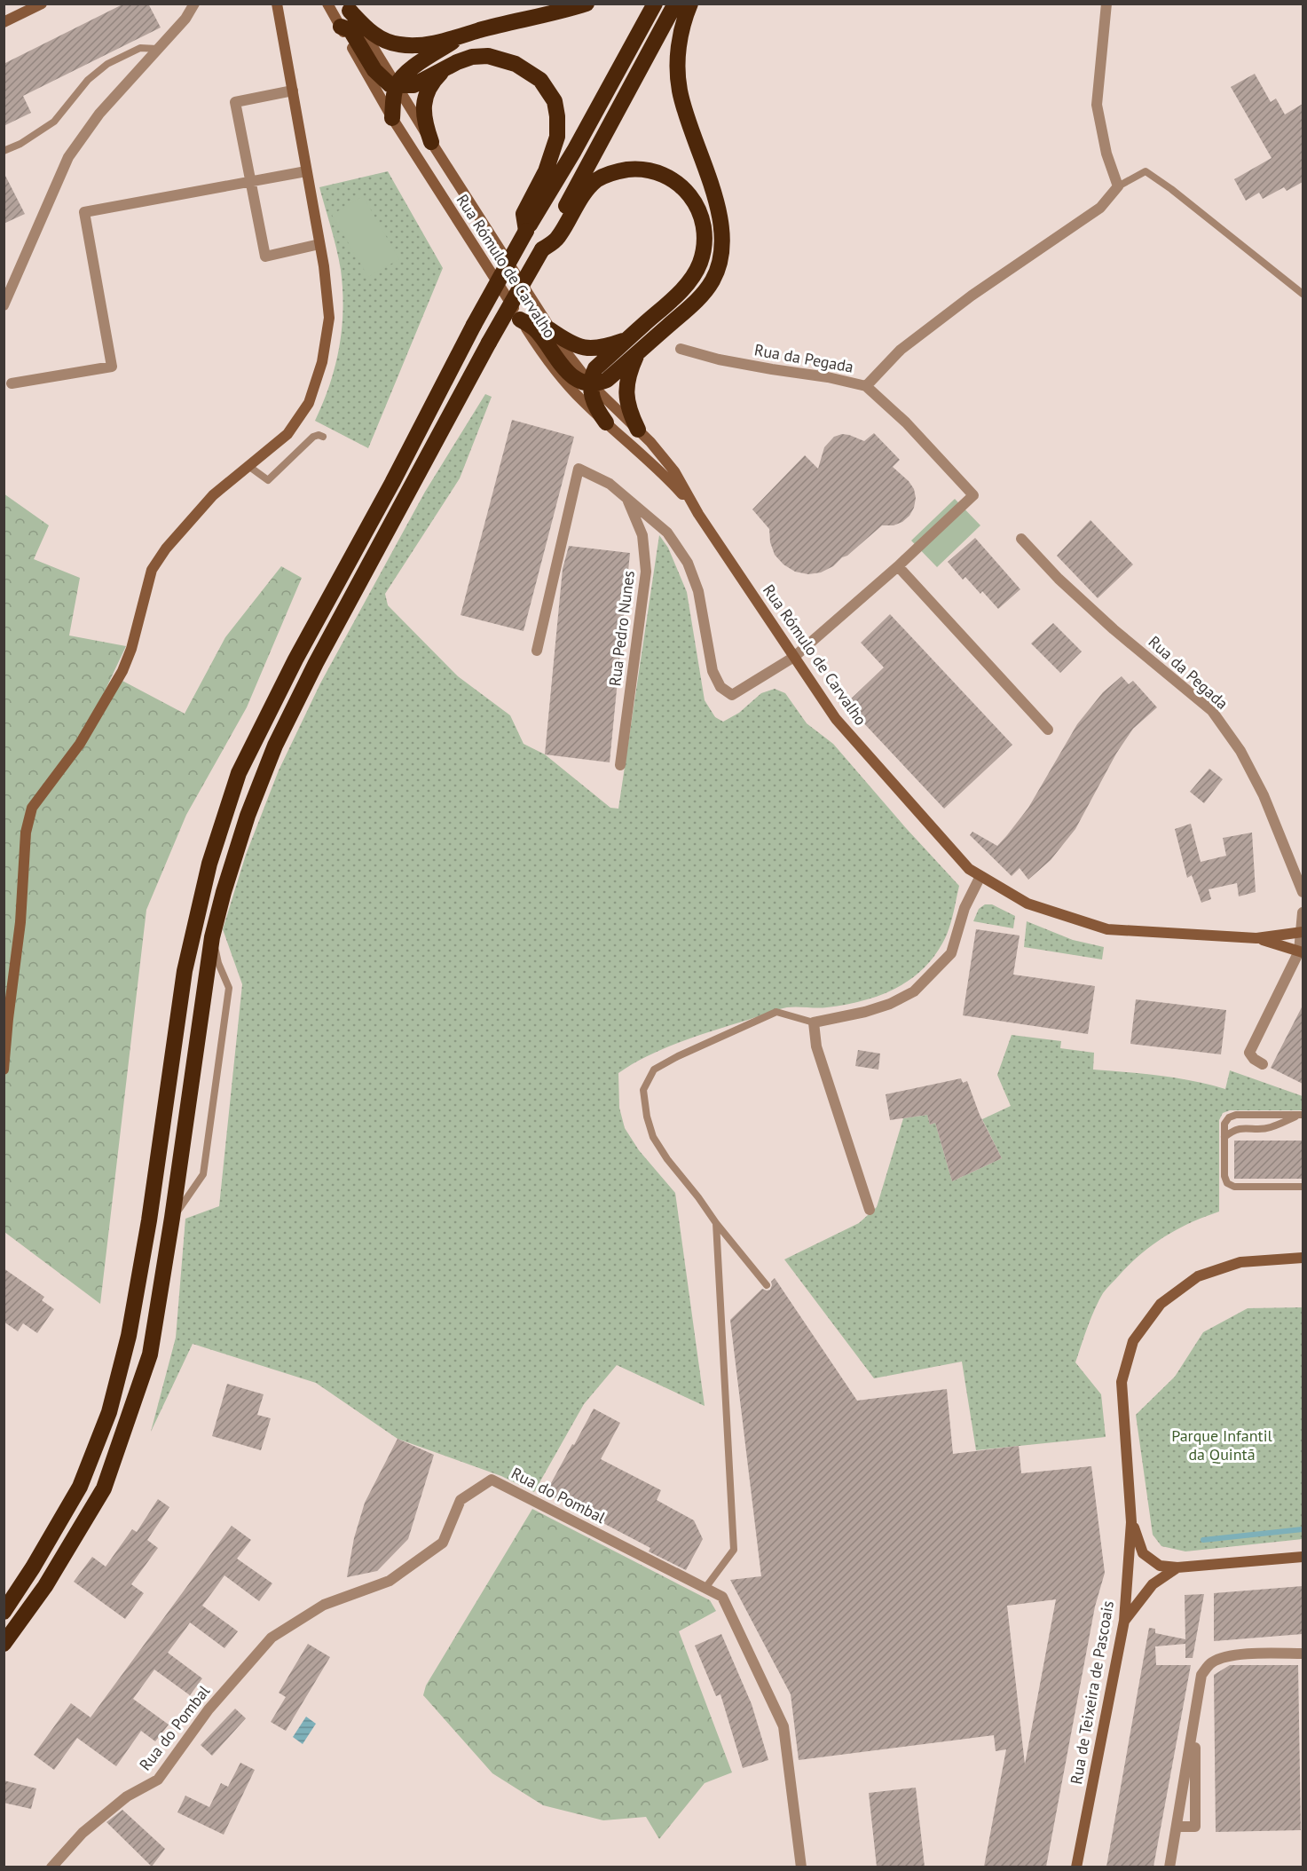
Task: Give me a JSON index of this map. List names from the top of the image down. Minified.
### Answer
{"streets":{"street":["Rua Rómulo de Carvalho","Rua da Pegada","Rua Pedro Nunes","Rua do Pombal","Rua de Teixeira de Pascoais"]},"parks":["Parque Infantil da Quintã"]}
